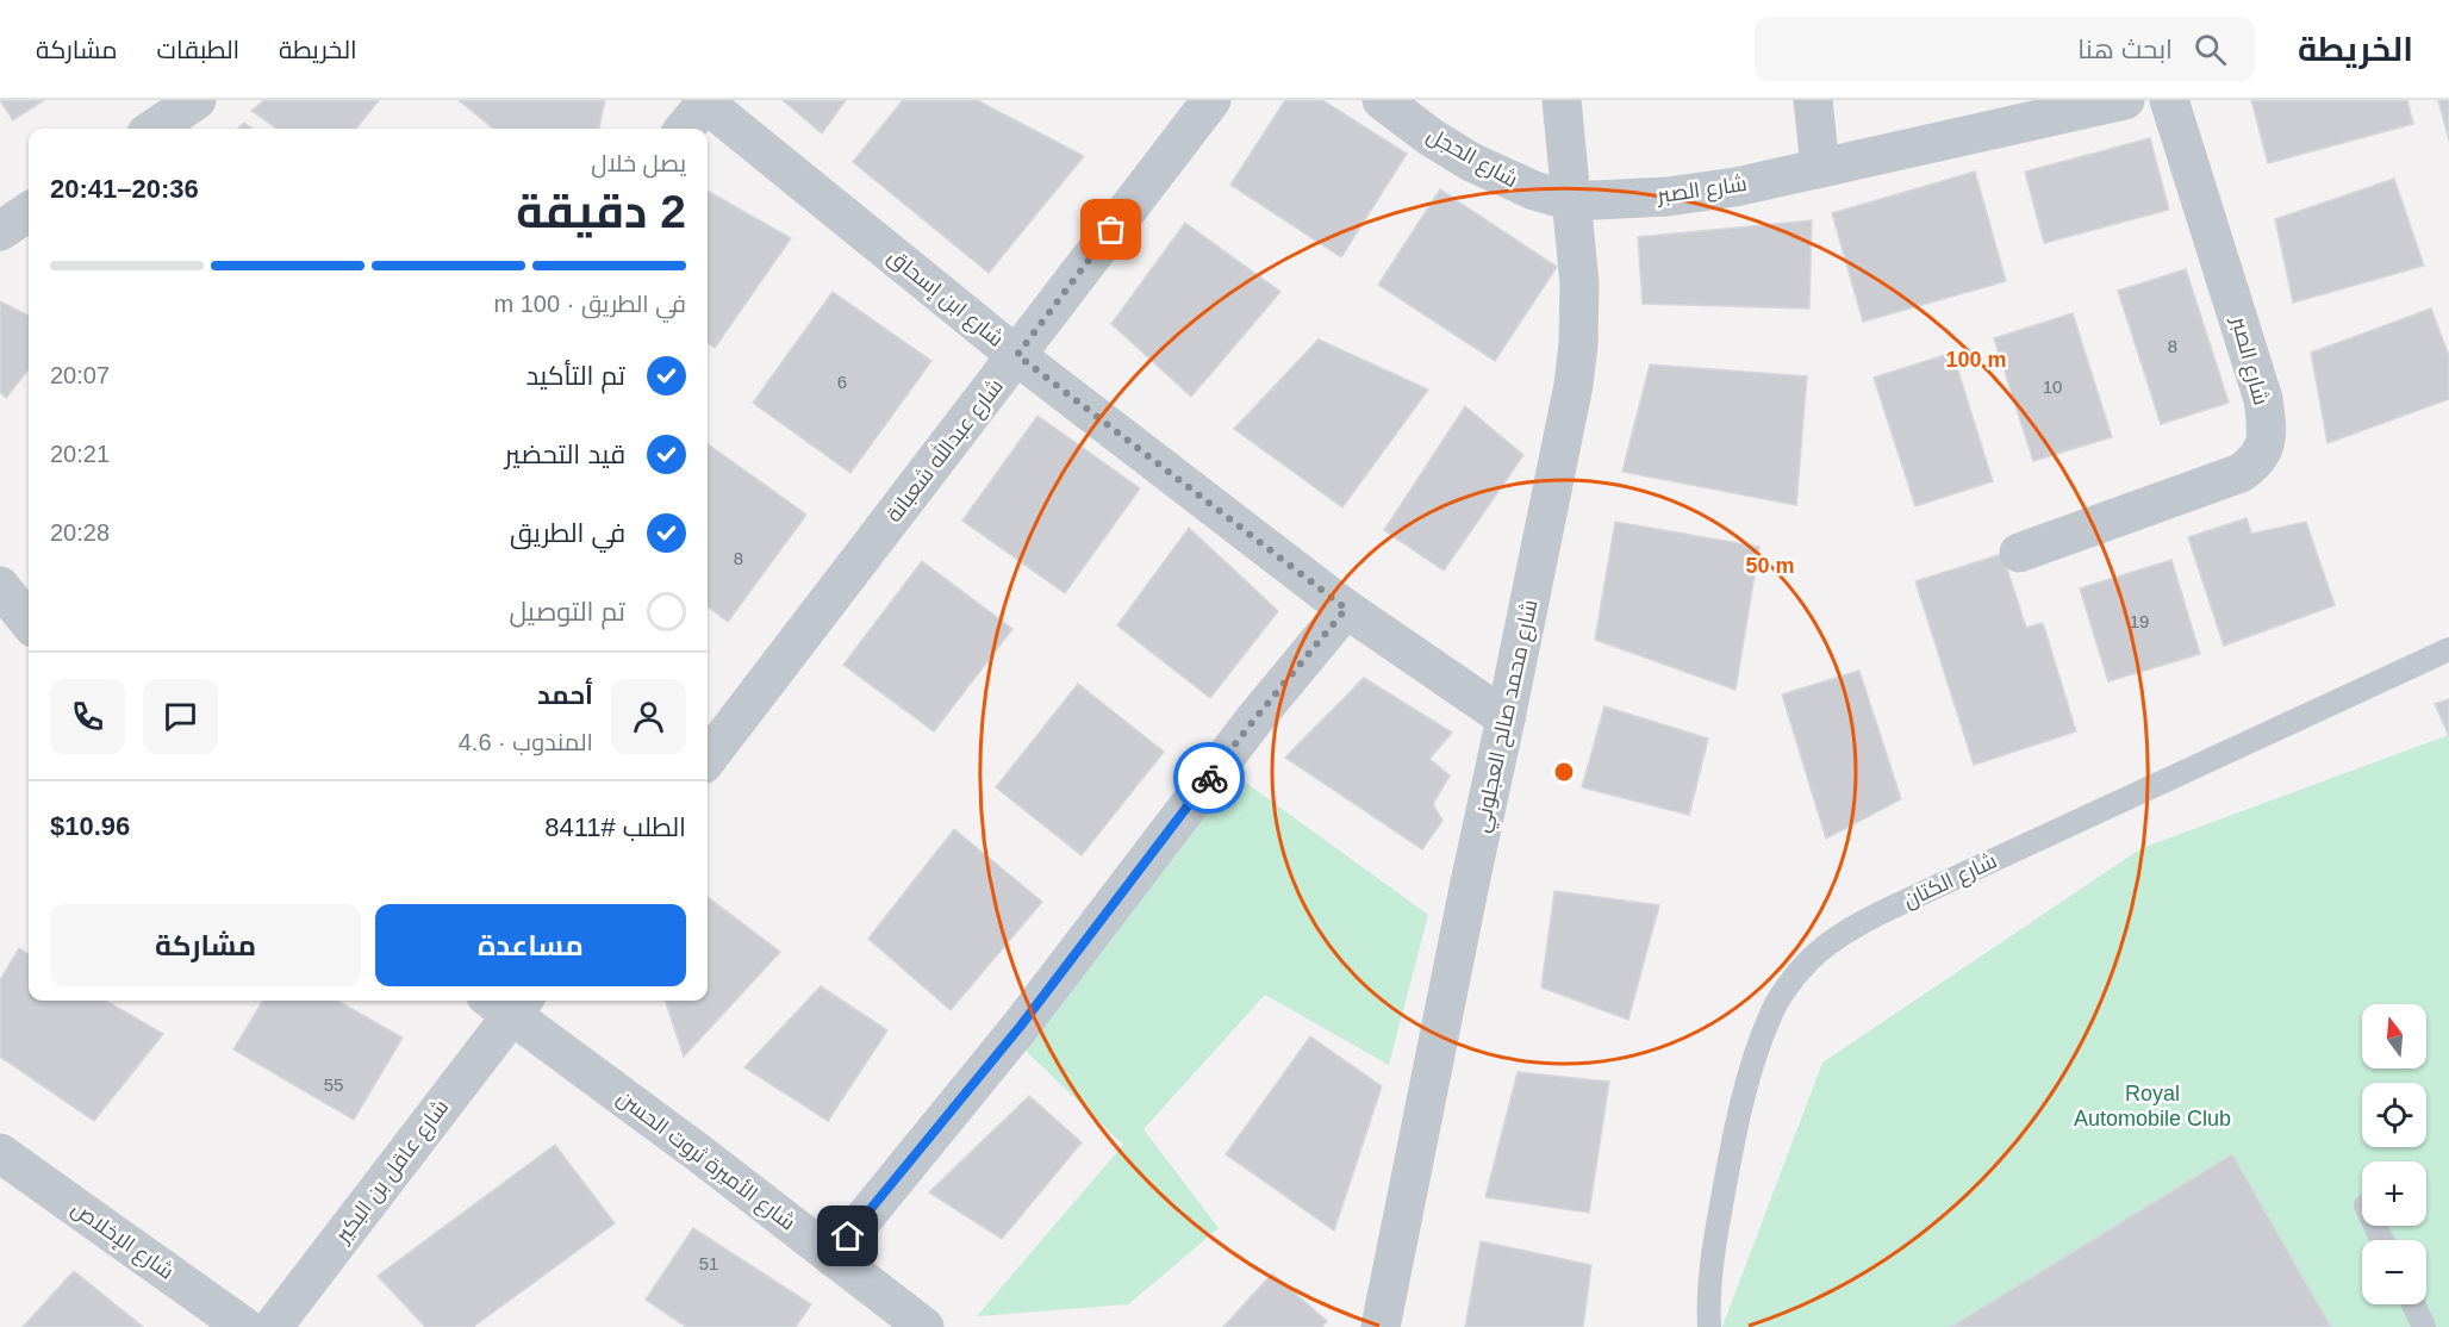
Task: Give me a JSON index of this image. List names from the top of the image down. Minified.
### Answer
{"streets":{"street":["شارع الحجل","شارع الصبر","شارع ابن إسحاق","شارع عبدالله شعبانة","شارع محمد صالح العجلوني","شارع الأميرة ثروت الحسن","شارع عاقل بن البكير","شارع الإخلاص"],"lane":["شارع الكتان"]},"crossings":[["شارع الحجل","شارع الصبر"],["شارع الحجل","شارع محمد صالح العجلوني"],["شارع الصبر","شارع محمد صالح العجلوني"],["شارع ابن إسحاق","شارع عبدالله شعبانة"],["شارع ابن إسحاق","شارع محمد صالح العجلوني"],["شارع الأميرة ثروت الحسن","شارع عاقل بن البكير"]],"parks":["Royal Automobile Club"],"house_numbers":["8","6","10","8","19","55","51"],"north":"top","page":{"header":"الخريطة","search":"ابحث هنا","nav":["الخريطة","الطبقات","مشاركة"],"heading":["2 دقيقة","يصل خلال","20:36–20:41"],"panel":["أحمد","المندوب · 4.6","الطلب #8411","$10.96"],"bar":"في الطريق · 100 m","list":[["تم التأكيد","20:07"],["قيد التحضير","20:21"],["في الطريق","20:28"],"تم التوصيل"],"buttons":["مساعدة","مشاركة"],"map_buttons":["+","−"]},"rings":["100 m","50 m"]}
